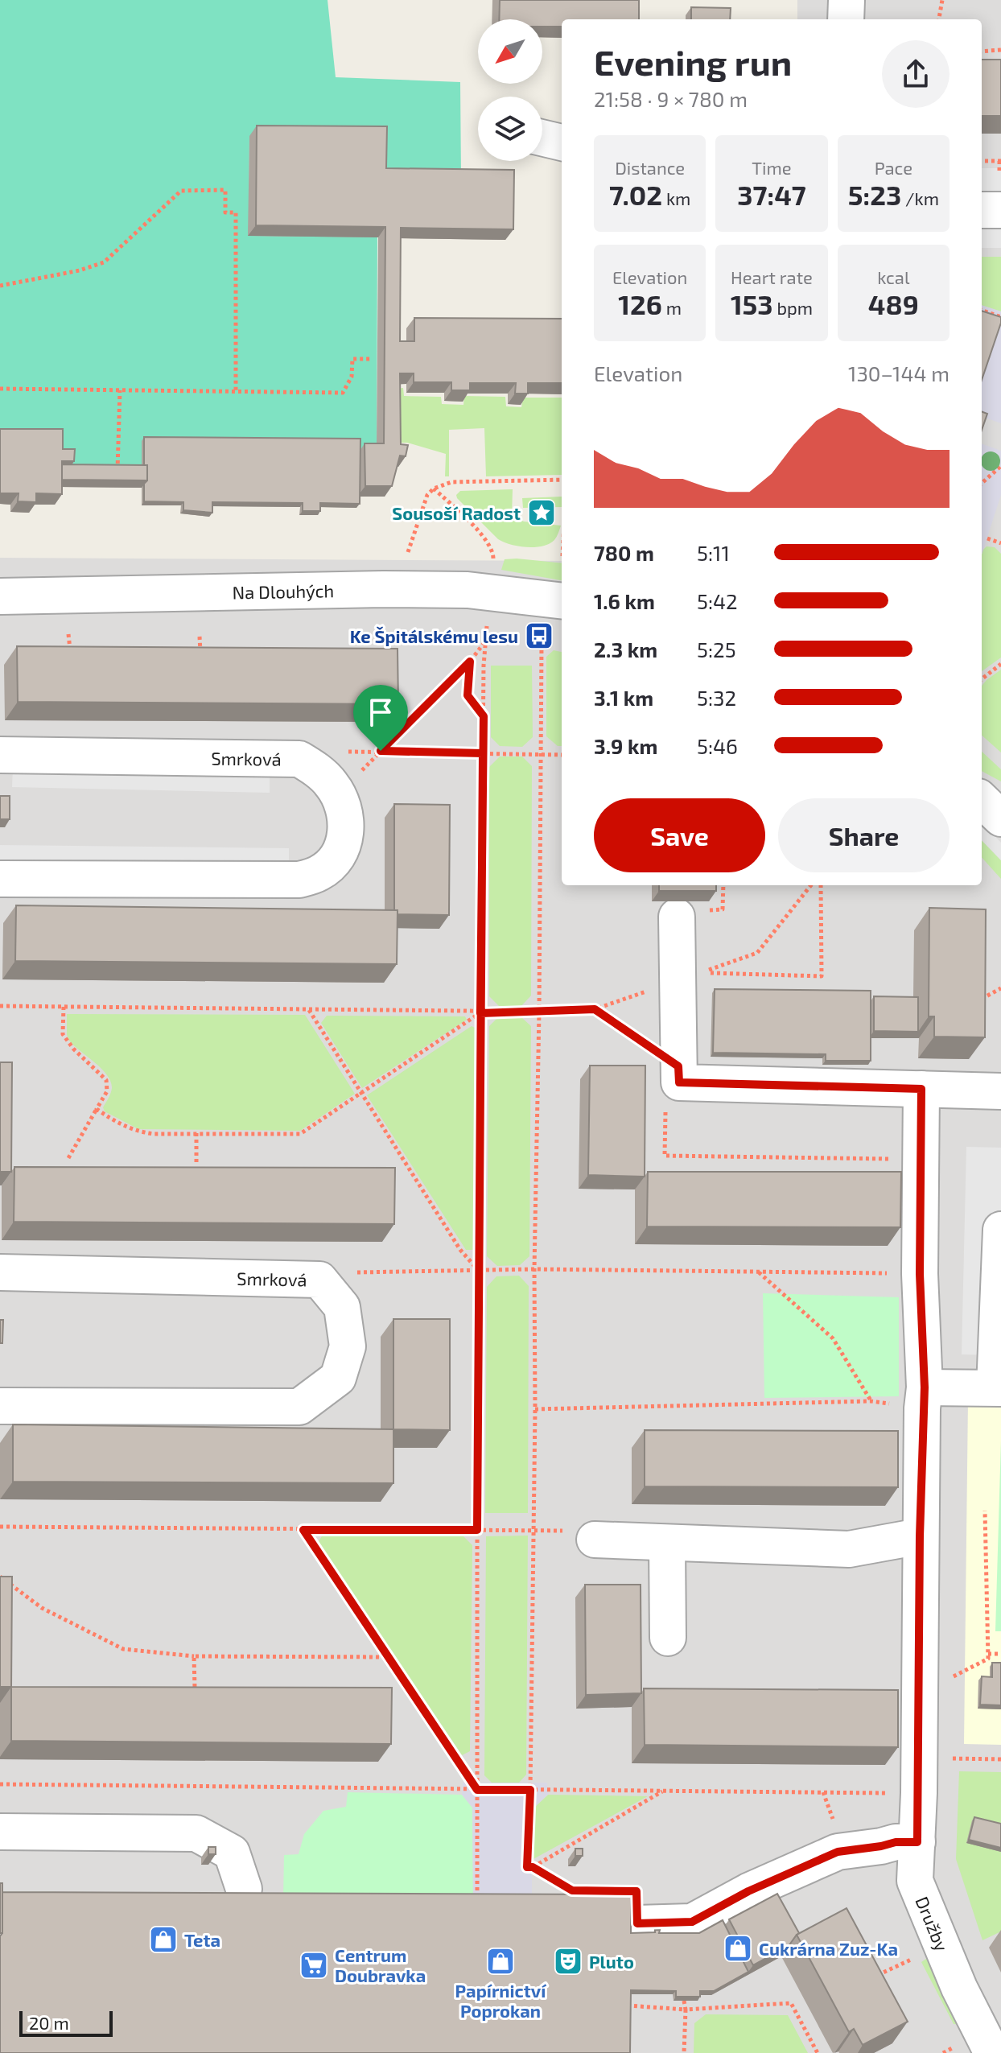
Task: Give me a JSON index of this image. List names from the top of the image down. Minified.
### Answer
{"streets":{"street":["Na Dlouhých","Smrková","Družby"]},"places":{"place":["Sousoší Radost"],"bus stop":["Ke Špitálskému lesu"],"shop":["Teta","Cukrárna Zuz-Ka","Papírnictví Poprokan"],"theatre":["Pluto"],"supermarket":["Centrum Doubravka"]},"scale_bar":"20 m","north":"bottom left","page":{"heading":["Evening run","21:58 · 9 × 780 m"],"stats":[["Distance","7.02 km"],["Time","37:47"],["Pace","5:23 /km"],["Elevation","126 m"],["Heart rate","153 bpm"],["kcal","489"]],"chart":["Elevation","130–144 m"],"list":[{"name":"780 m","note":"5:11"},{"name":"1.6 km","note":"5:42"},{"name":"2.3 km","note":"5:25"},{"name":"3.1 km","note":"5:32"},{"name":"3.9 km","note":"5:46"}],"buttons":["Save","Share"],"scale":"20 m"}}
